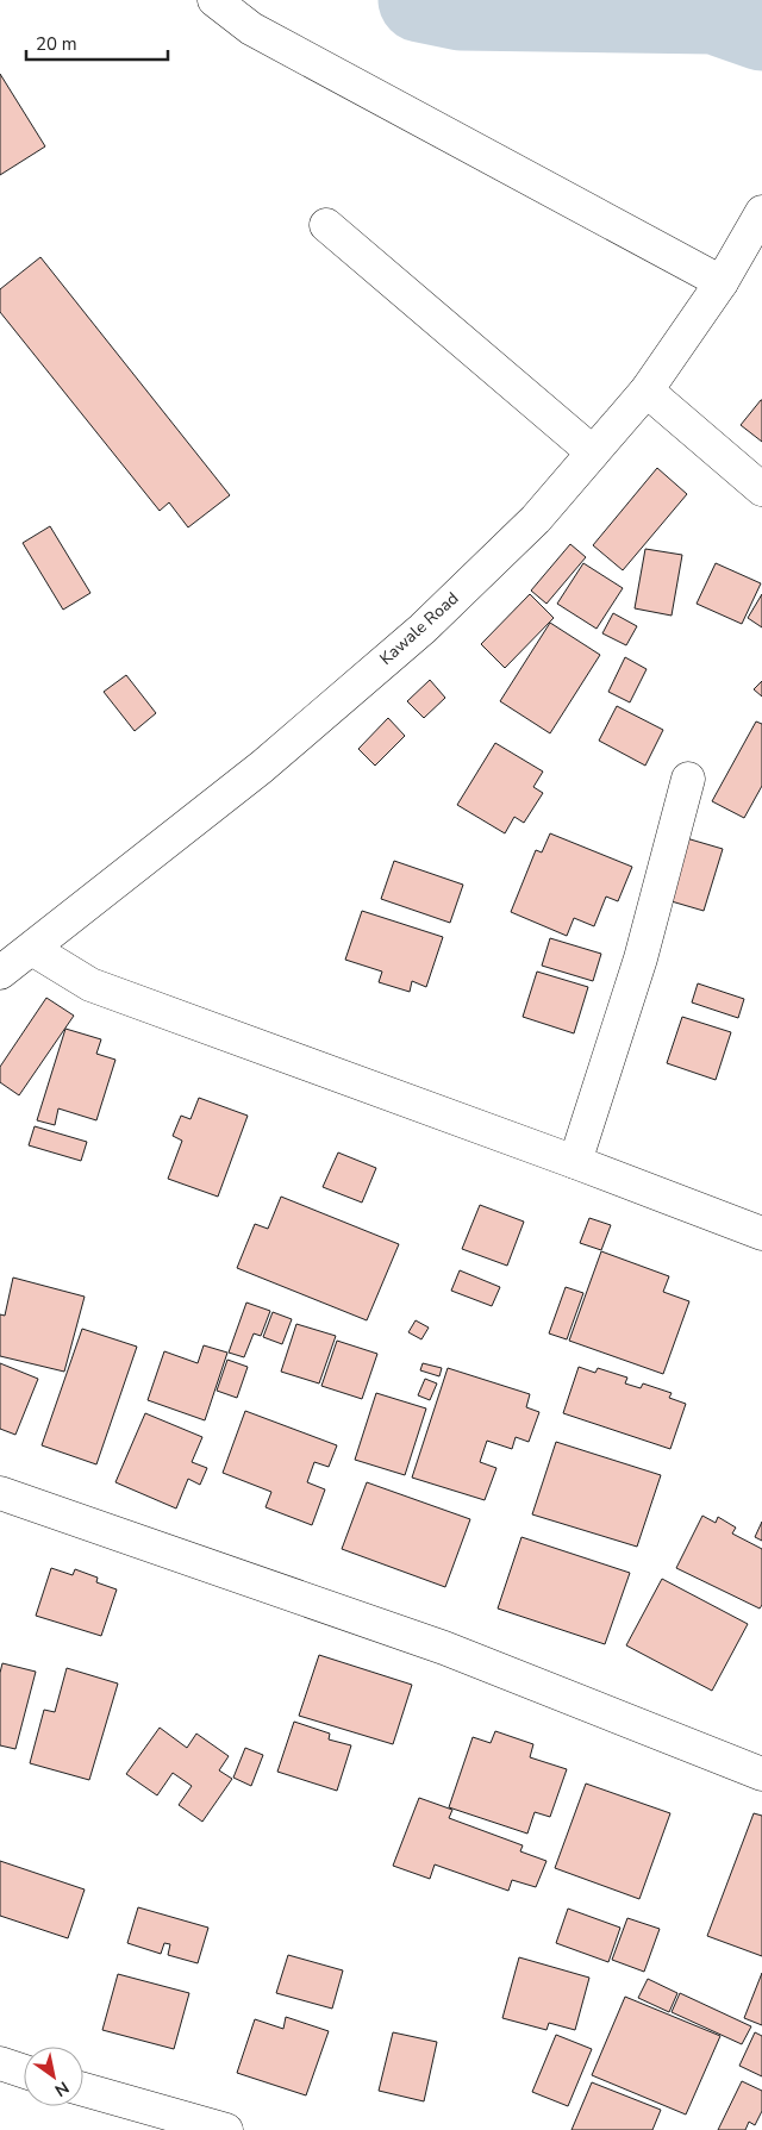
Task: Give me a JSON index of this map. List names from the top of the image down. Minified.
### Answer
{"streets":{"street":["Kawale Road"]},"scale_bar":"20 m","north":"bottom right"}
